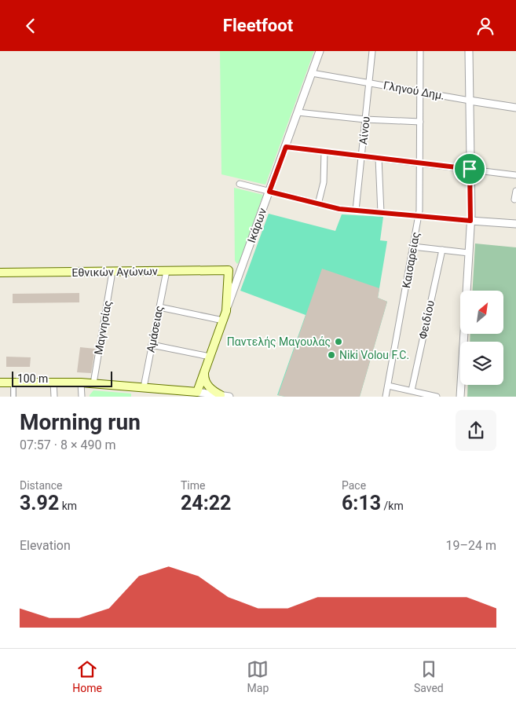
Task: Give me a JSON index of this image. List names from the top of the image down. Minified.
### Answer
{"streets":{"main road":["Ικάρων","Εθνικών Αγώνων"],"street":["Γληνού Δημ.","Αίνου","Καισαρείας","Φειδίου","Μαγνησίας","Αμάσειας"]},"crossings":[["Γληνού Δημ.","Αίνου"],["Γληνού Δημ.","Ικάρων"],["Γληνού Δημ.","Καισαρείας"],["Ικάρων","Εθνικών Αγώνων"],["Εθνικών Αγώνων","Μαγνησίας"],["Εθνικών Αγώνων","Αμάσειας"]],"places":["Παντελής Μαγουλάς","Niki Volou F.C."],"scale_bar":"100 m","north":"top right","page":{"header":"Fleetfoot","scale":"100 m","heading":["Morning run","07:57 · 8 × 490 m"],"stats":[["Distance","3.92 km"],["Time","24:22"],["Pace","6:13 /km"]],"chart":["Elevation","19–24 m"],"tabs":["Home","Map","Saved"]}}
